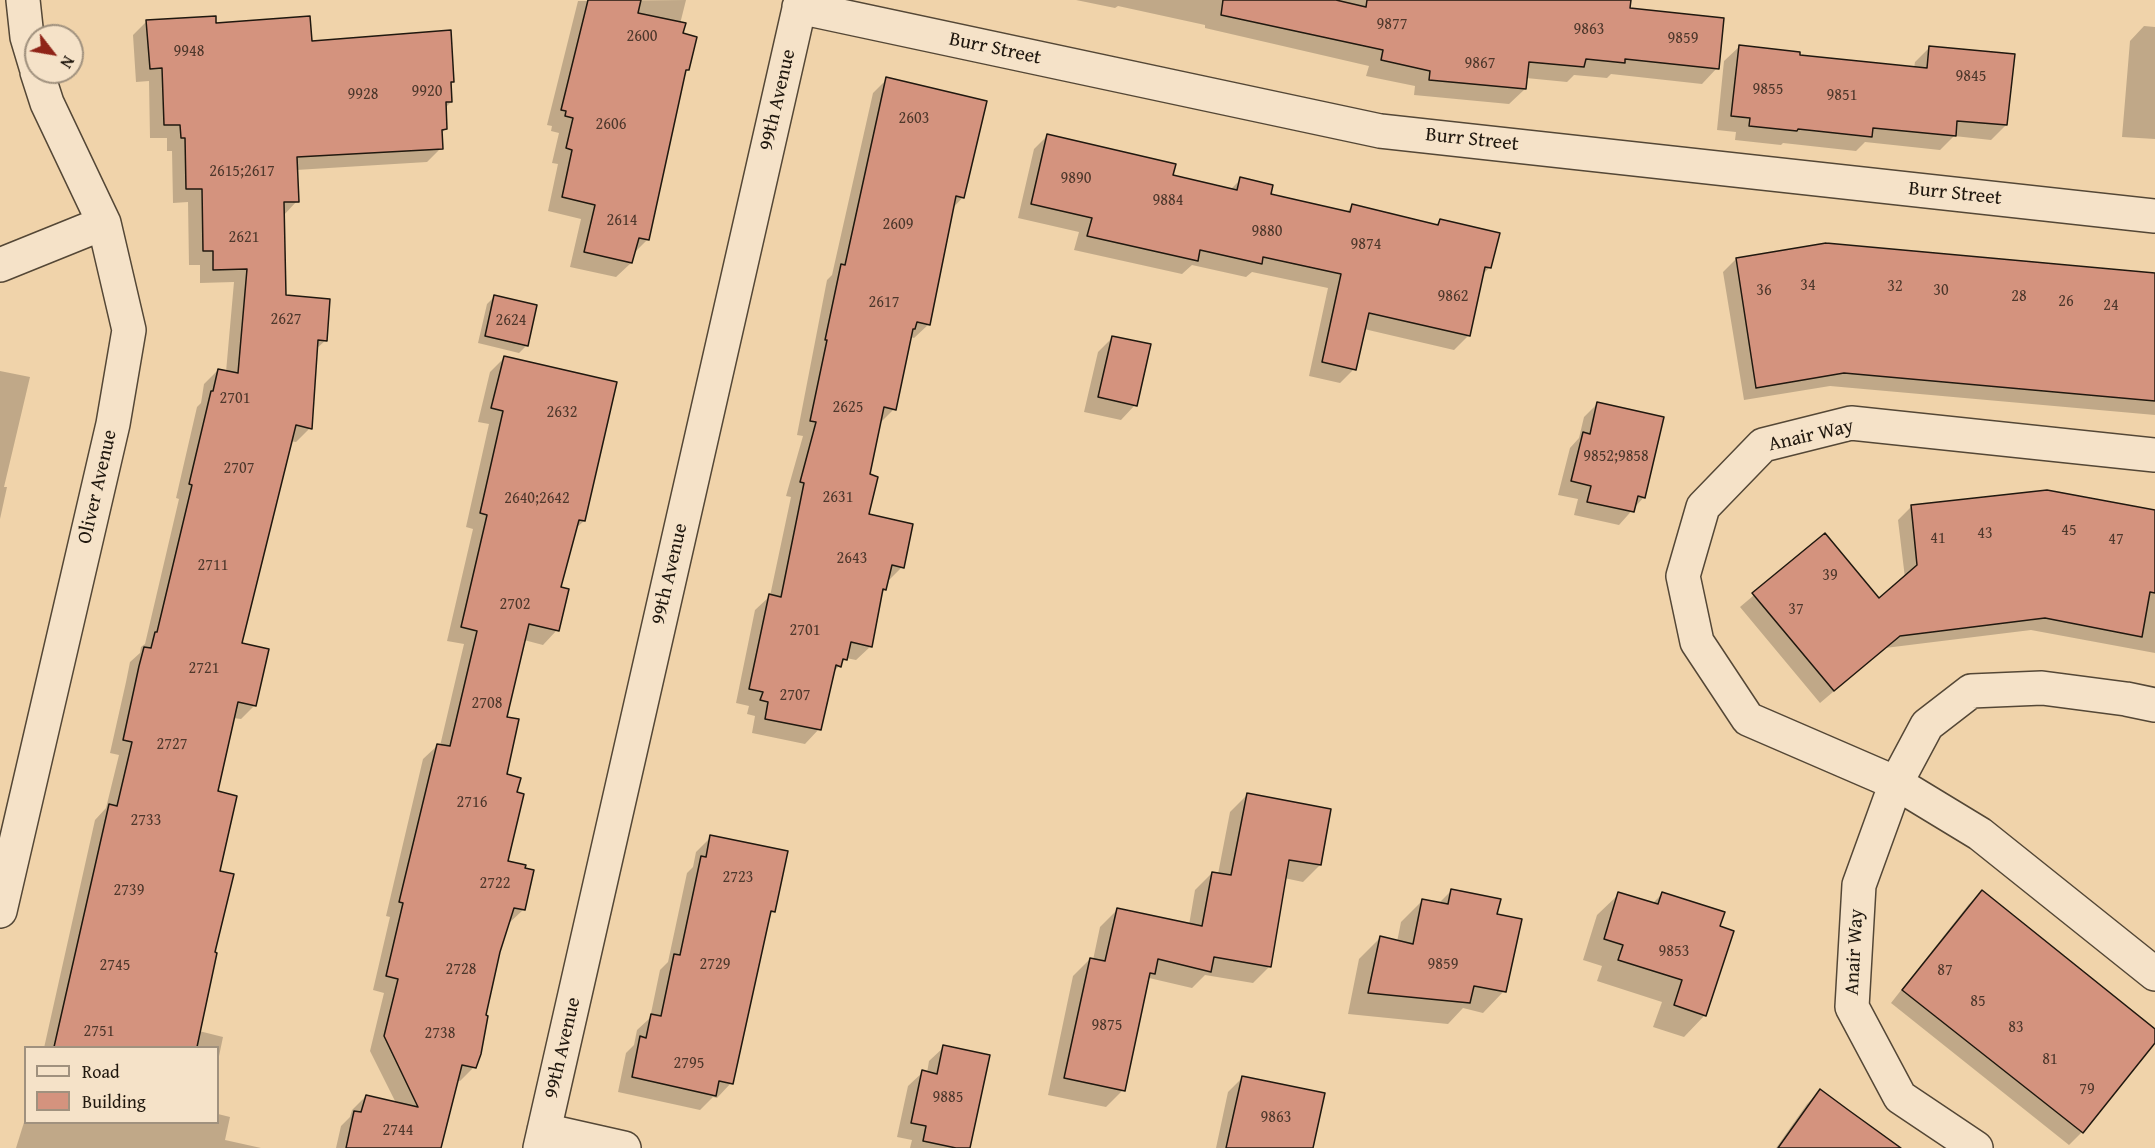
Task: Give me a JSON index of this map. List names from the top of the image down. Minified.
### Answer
{"streets":{"street":["Burr Street","99th Avenue","Anair Way","Oliver Avenue"]},"crossings":[["Burr Street","99th Avenue"]],"house_numbers":["9877","9863","2600","9859","9948","9867","9845","9855","9920","9928","9851","2603","2606","2615;2617","9890","9884","2614","2609","9880","2621","9874","34","32","36","30","9862","28","26","2617","24","2627","2624","2701","2625","2632","9852;9858","2707","2631","2640;2642","45","43","41","47","2643","2711","39","2702","37","2701","2721","2707","2708","2727","2716","2733","2723","2722","2739","9853","2729","9859","2745","2728","87","85","9875","83","2751","2738","81","2795","79","9885","9863","2744"],"legend":["Road","Building"],"north":"bottom right"}
